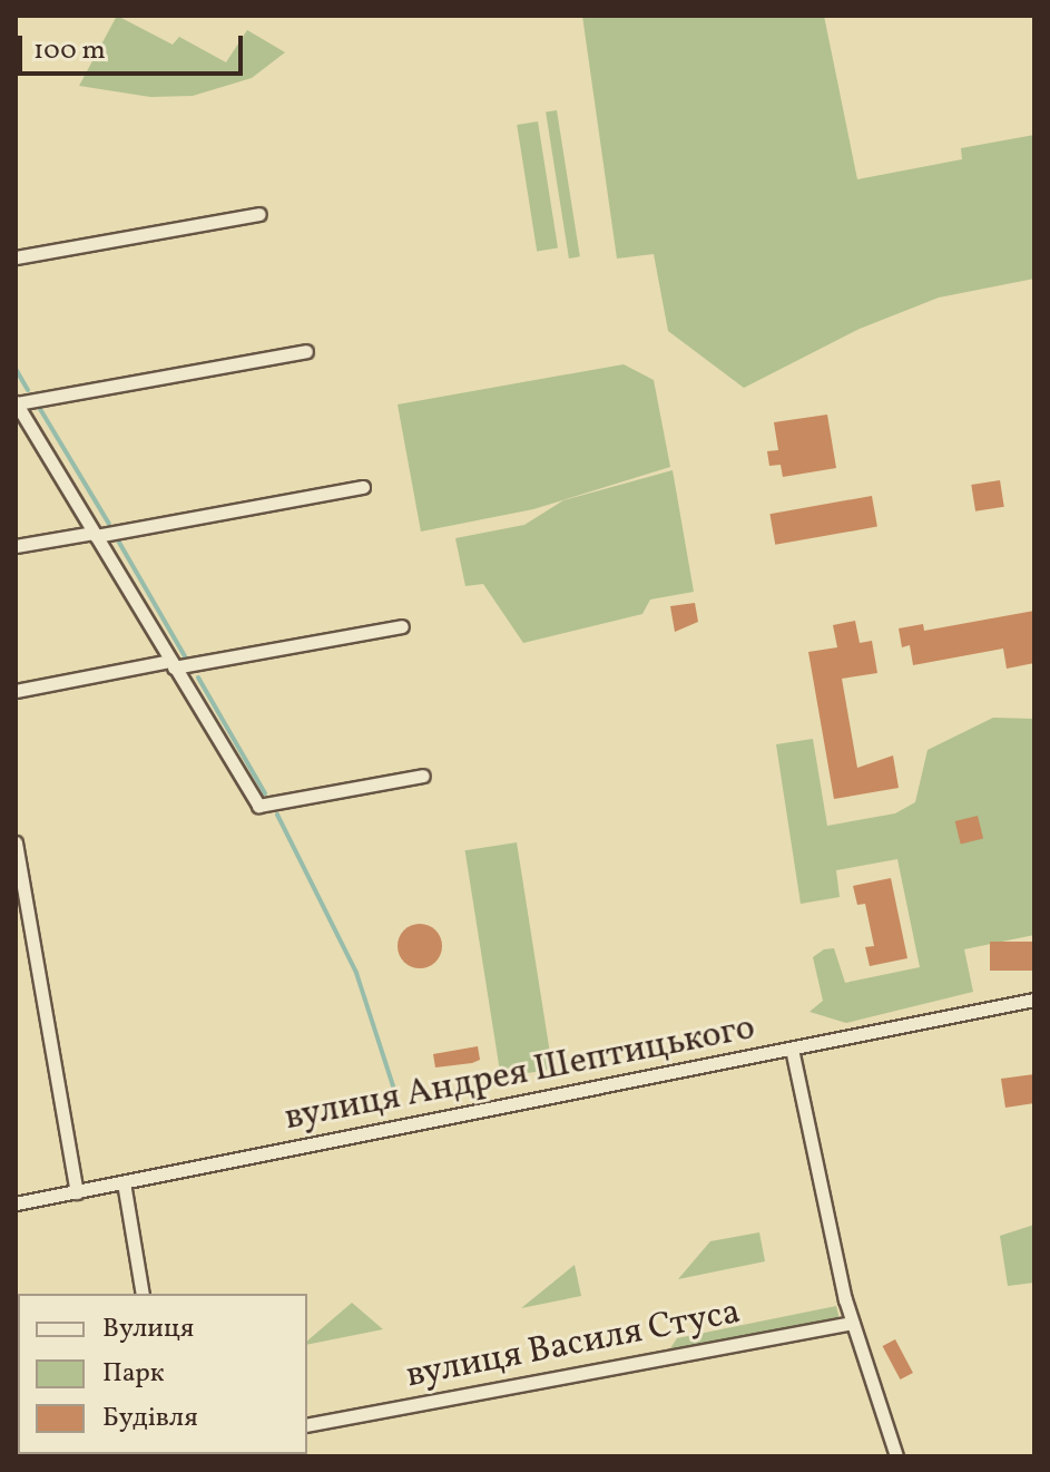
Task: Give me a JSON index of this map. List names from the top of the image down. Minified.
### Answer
{"streets":{"street":["вулиця Андрея Шептицького","вулиця Василя Стуса"]},"legend":["Вулиця","Парк","Будівля"],"scale_bar":"100 m"}
